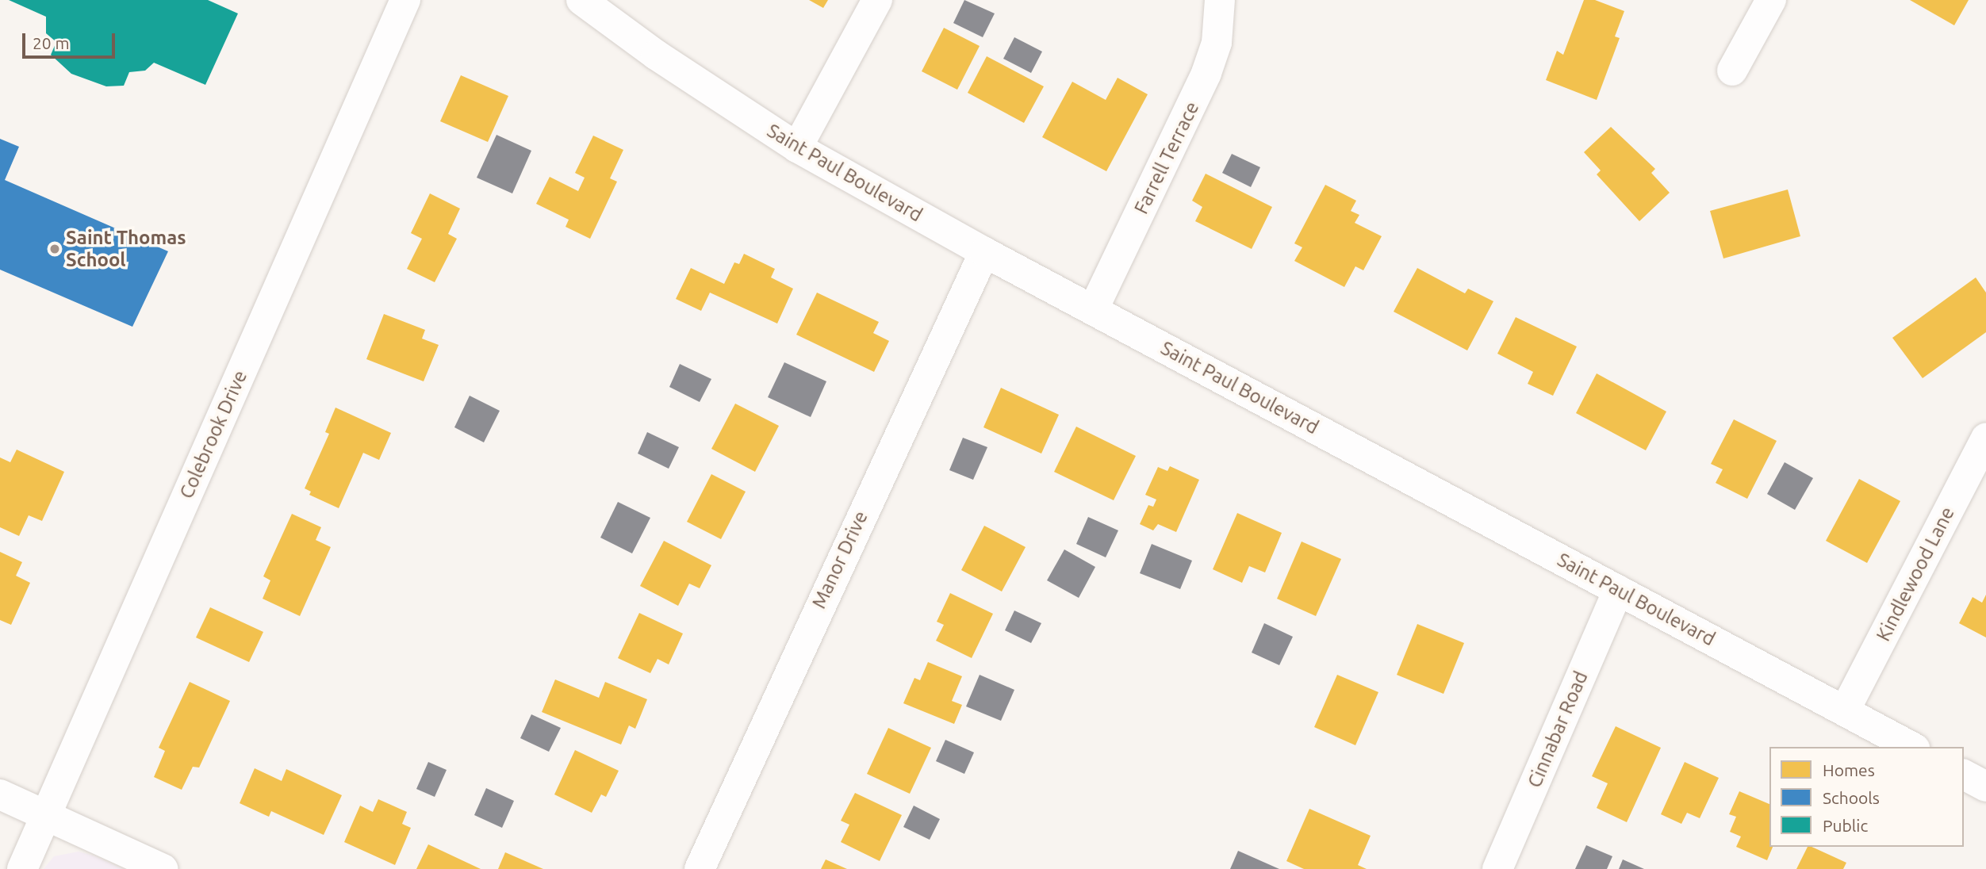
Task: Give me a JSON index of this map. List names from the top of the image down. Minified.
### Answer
{"streets":{"street":["Farrell Terrace","Saint Paul Boulevard","Colebrook Drive","Manor Drive","Kindlewood Lane","Cinnabar Road"]},"crossings":[["Farrell Terrace","Saint Paul Boulevard"],["Saint Paul Boulevard","Manor Drive"],["Saint Paul Boulevard","Kindlewood Lane"],["Saint Paul Boulevard","Cinnabar Road"]],"places":["Saint Thomas School"],"legend":["Homes","Schools","Public"],"scale_bar":"20 m"}
